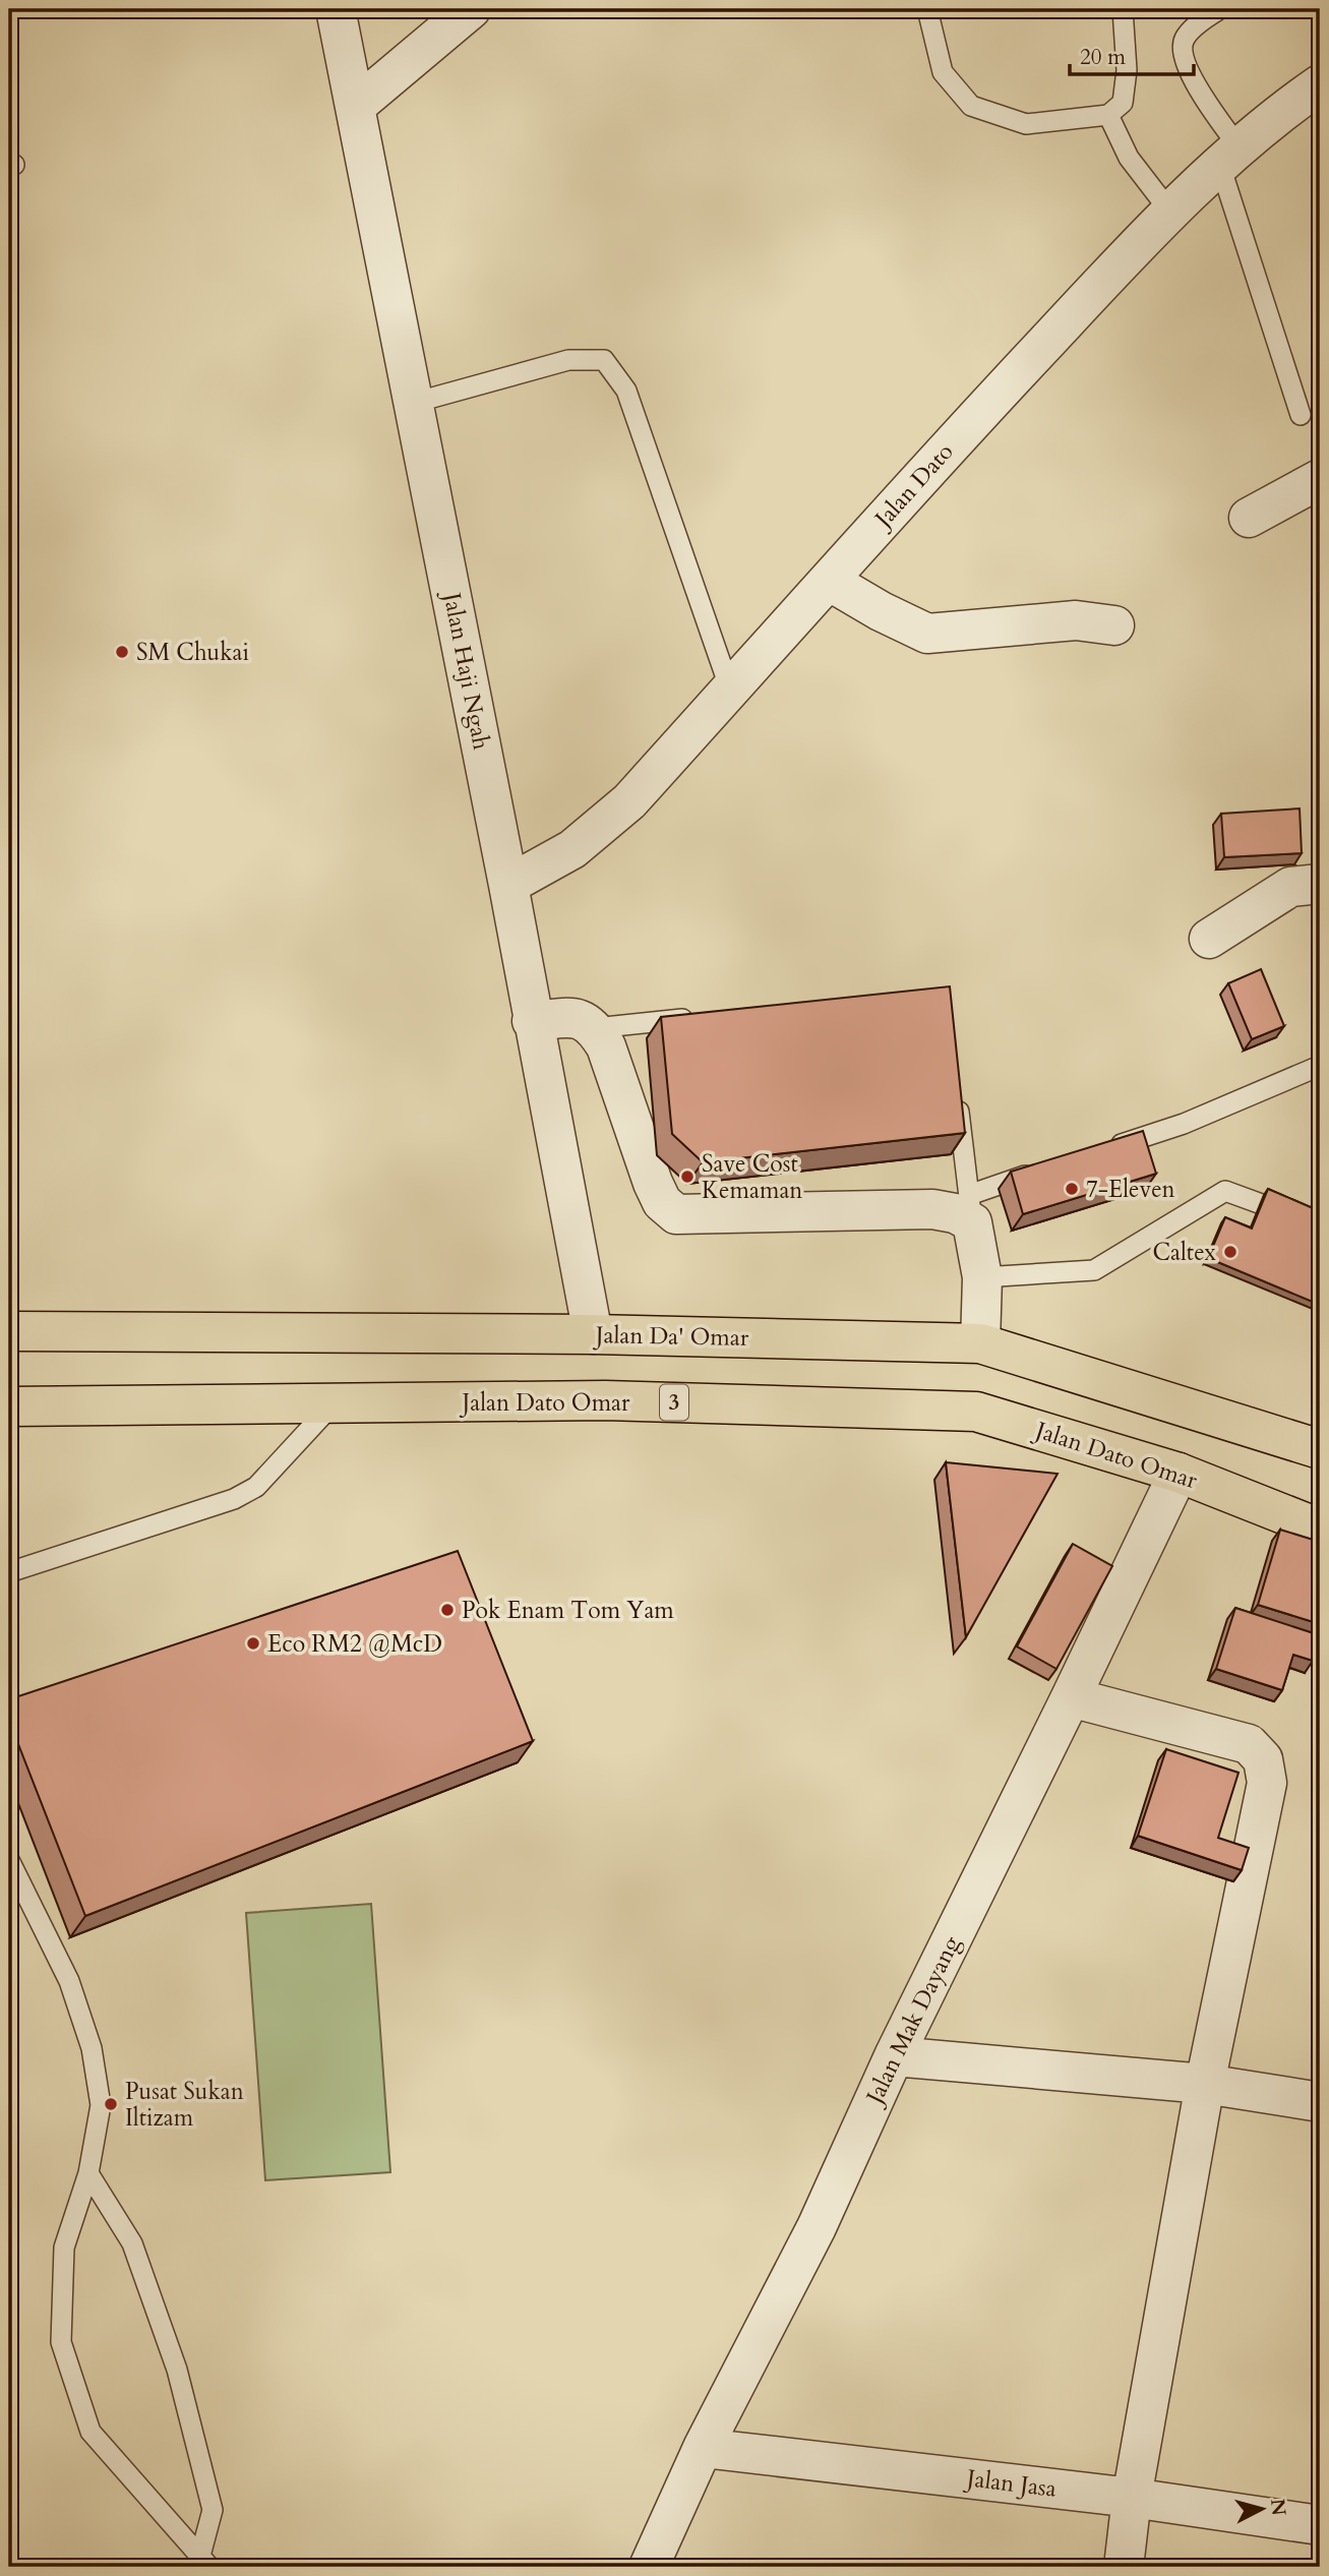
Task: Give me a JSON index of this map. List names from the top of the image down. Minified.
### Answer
{"streets":{"highway":["Jalan Da' Omar","Jalan Dato Omar","3"],"street":["Jalan Dato","Jalan Haji Ngah","Jalan Mak Dayang","Jalan Jasa"]},"crossings":[["Jalan Dato","Jalan Haji Ngah"],["Jalan Haji Ngah","Jalan Da' Omar"],["Jalan Dato Omar","Jalan Mak Dayang"],["Jalan Mak Dayang","Jalan Jasa"]],"places":["SM Chukai","Save Cost Kemaman","7-Eleven","Caltex","Pok Enam Tom Yam","Eco RM2 @McD","Pusat Sukan Iltizam"],"scale_bar":"20 m","north":"right"}
